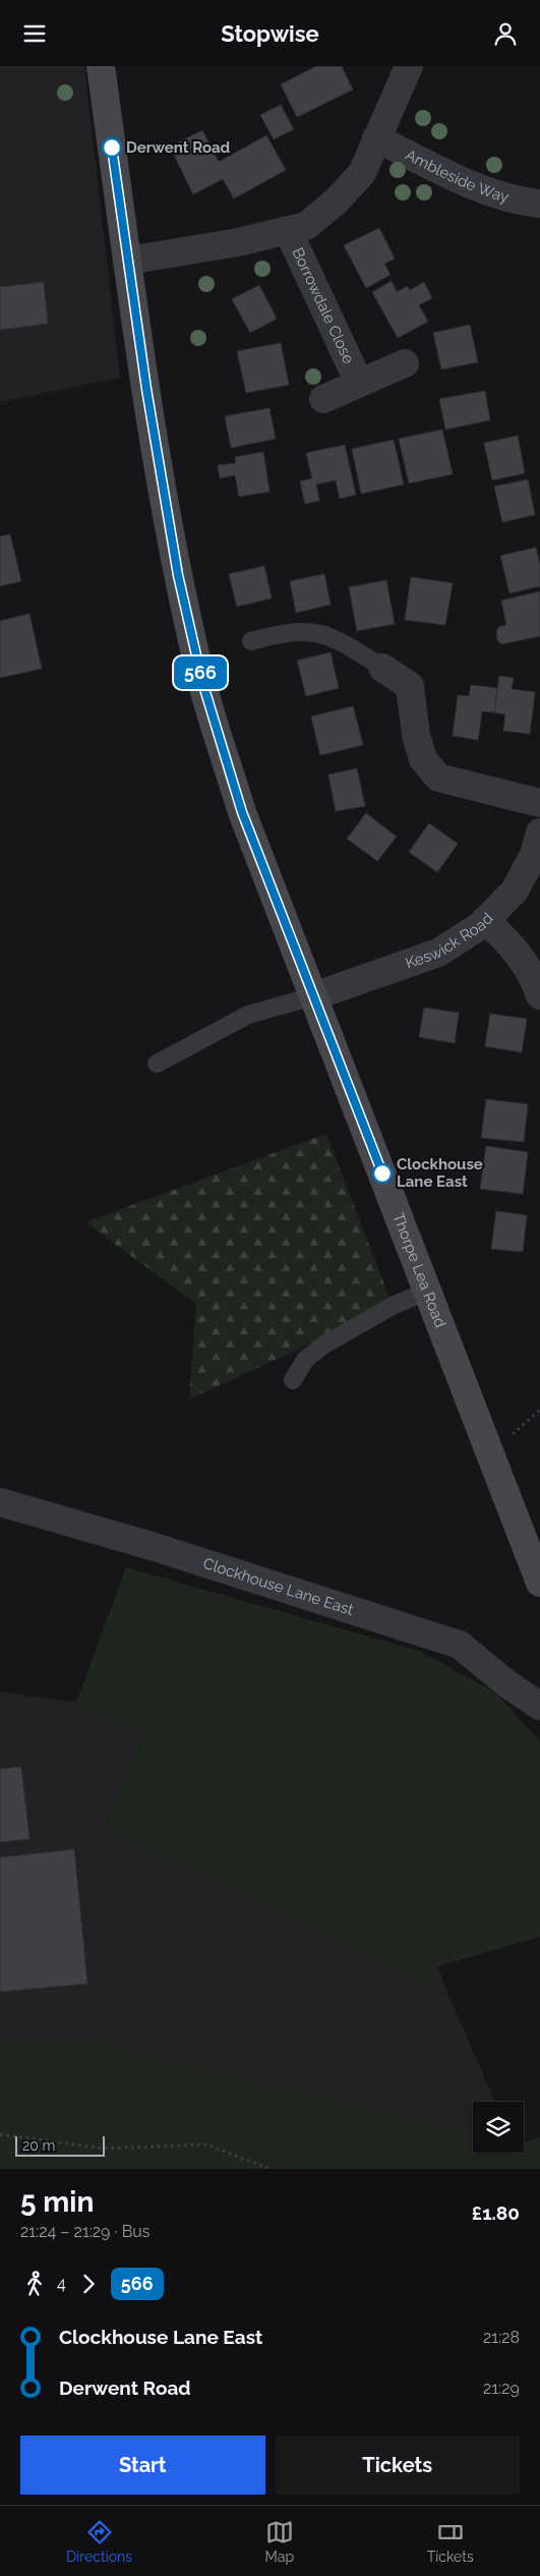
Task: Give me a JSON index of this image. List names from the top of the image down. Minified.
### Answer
{"streets":{"main road":["Thorpe Lea Road"],"street":["Ambleside Way","Borrowdale Close","Keswick Road","Clockhouse Lane East"]},"crossings":[["Keswick Road","Thorpe Lea Road"]],"places":["Derwent Road","Clockhouse Lane East"],"lines":["bus line 566"],"scale_bar":"20 m","page":{"header":"Stopwise","on_map":"566","scale":"20 m","heading":["5 min","21:24 – 21:29 · Bus","£1.80"],"legs":["4","566"],"list":[{"name":"Clockhouse Lane East","value":"21:28"},{"name":"Derwent Road","value":"21:29"}],"buttons":["Start","Tickets"],"tabs":["Directions","Map","Tickets"]}}
